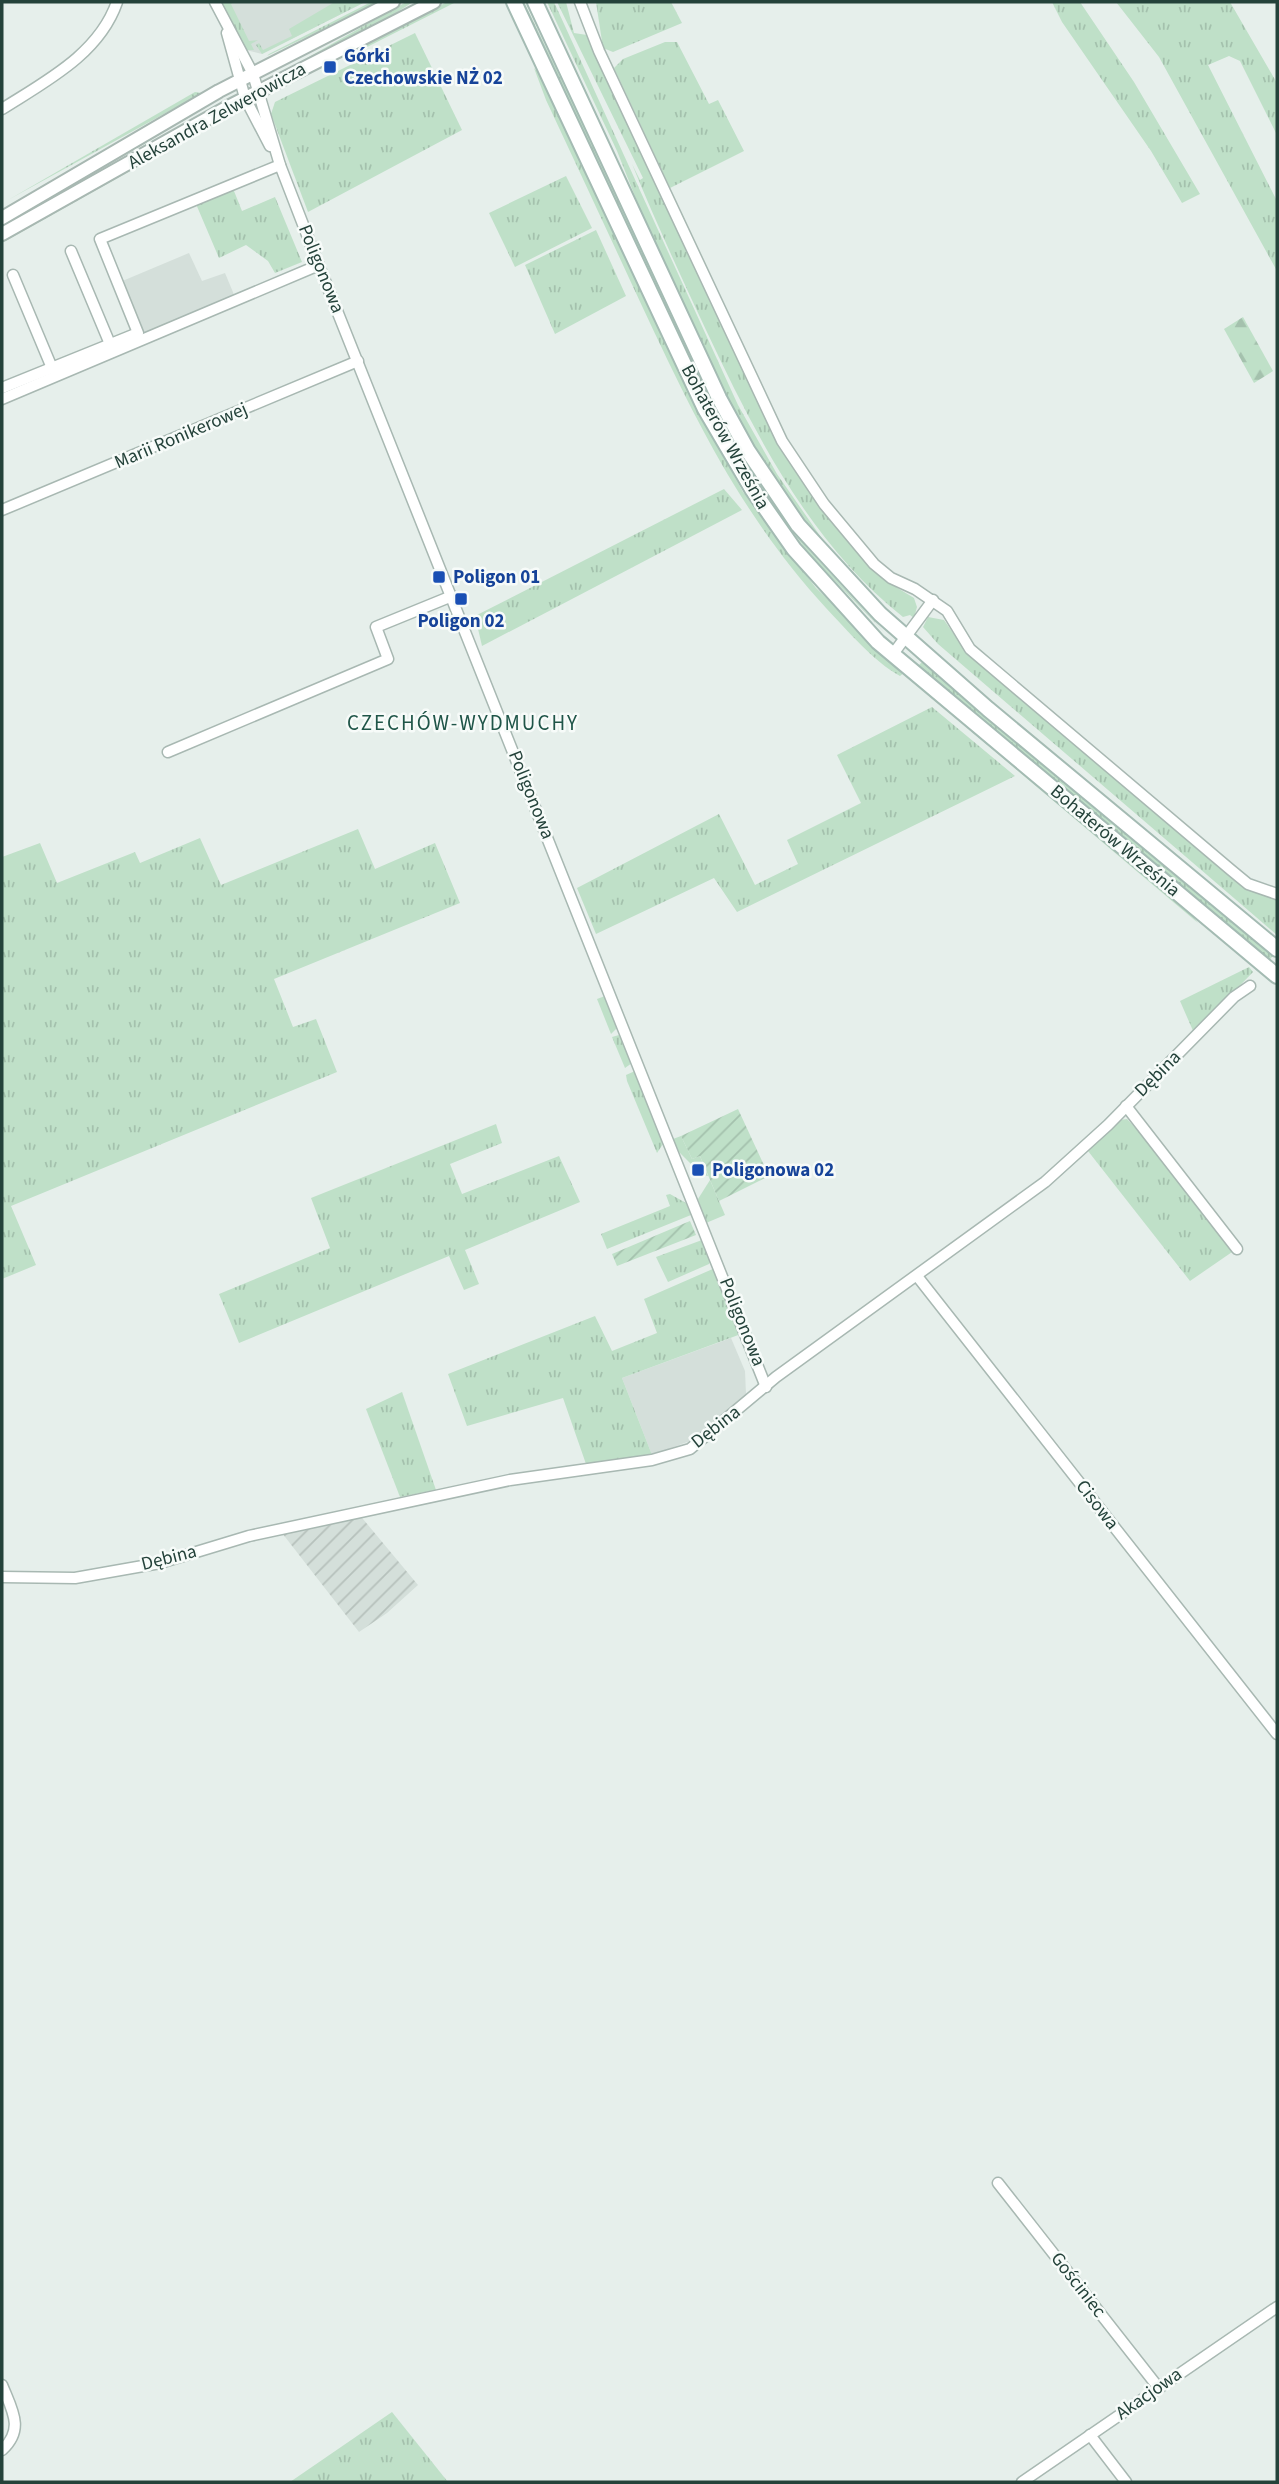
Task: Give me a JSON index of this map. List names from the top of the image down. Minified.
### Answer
{"streets":{"main road":["Bohaterów Września"],"street":["Aleksandra Zelwerowicza","Poligonowa","Marii Ronikerowej","Dębina","Cisowa","Gościniec","Akacjowa"]},"crossings":[["Aleksandra Zelwerowicza","Poligonowa"],["Poligonowa","Marii Ronikerowej"],["Poligonowa","Dębina"],["Dębina","Cisowa"],["Gościniec","Akacjowa"]],"districts":["CZECHÓW-WYDMUCHY"],"places":{"transit":["Górki Czechowskie NŻ 02","Poligon 01","Poligon 02","Poligonowa 02"]}}
